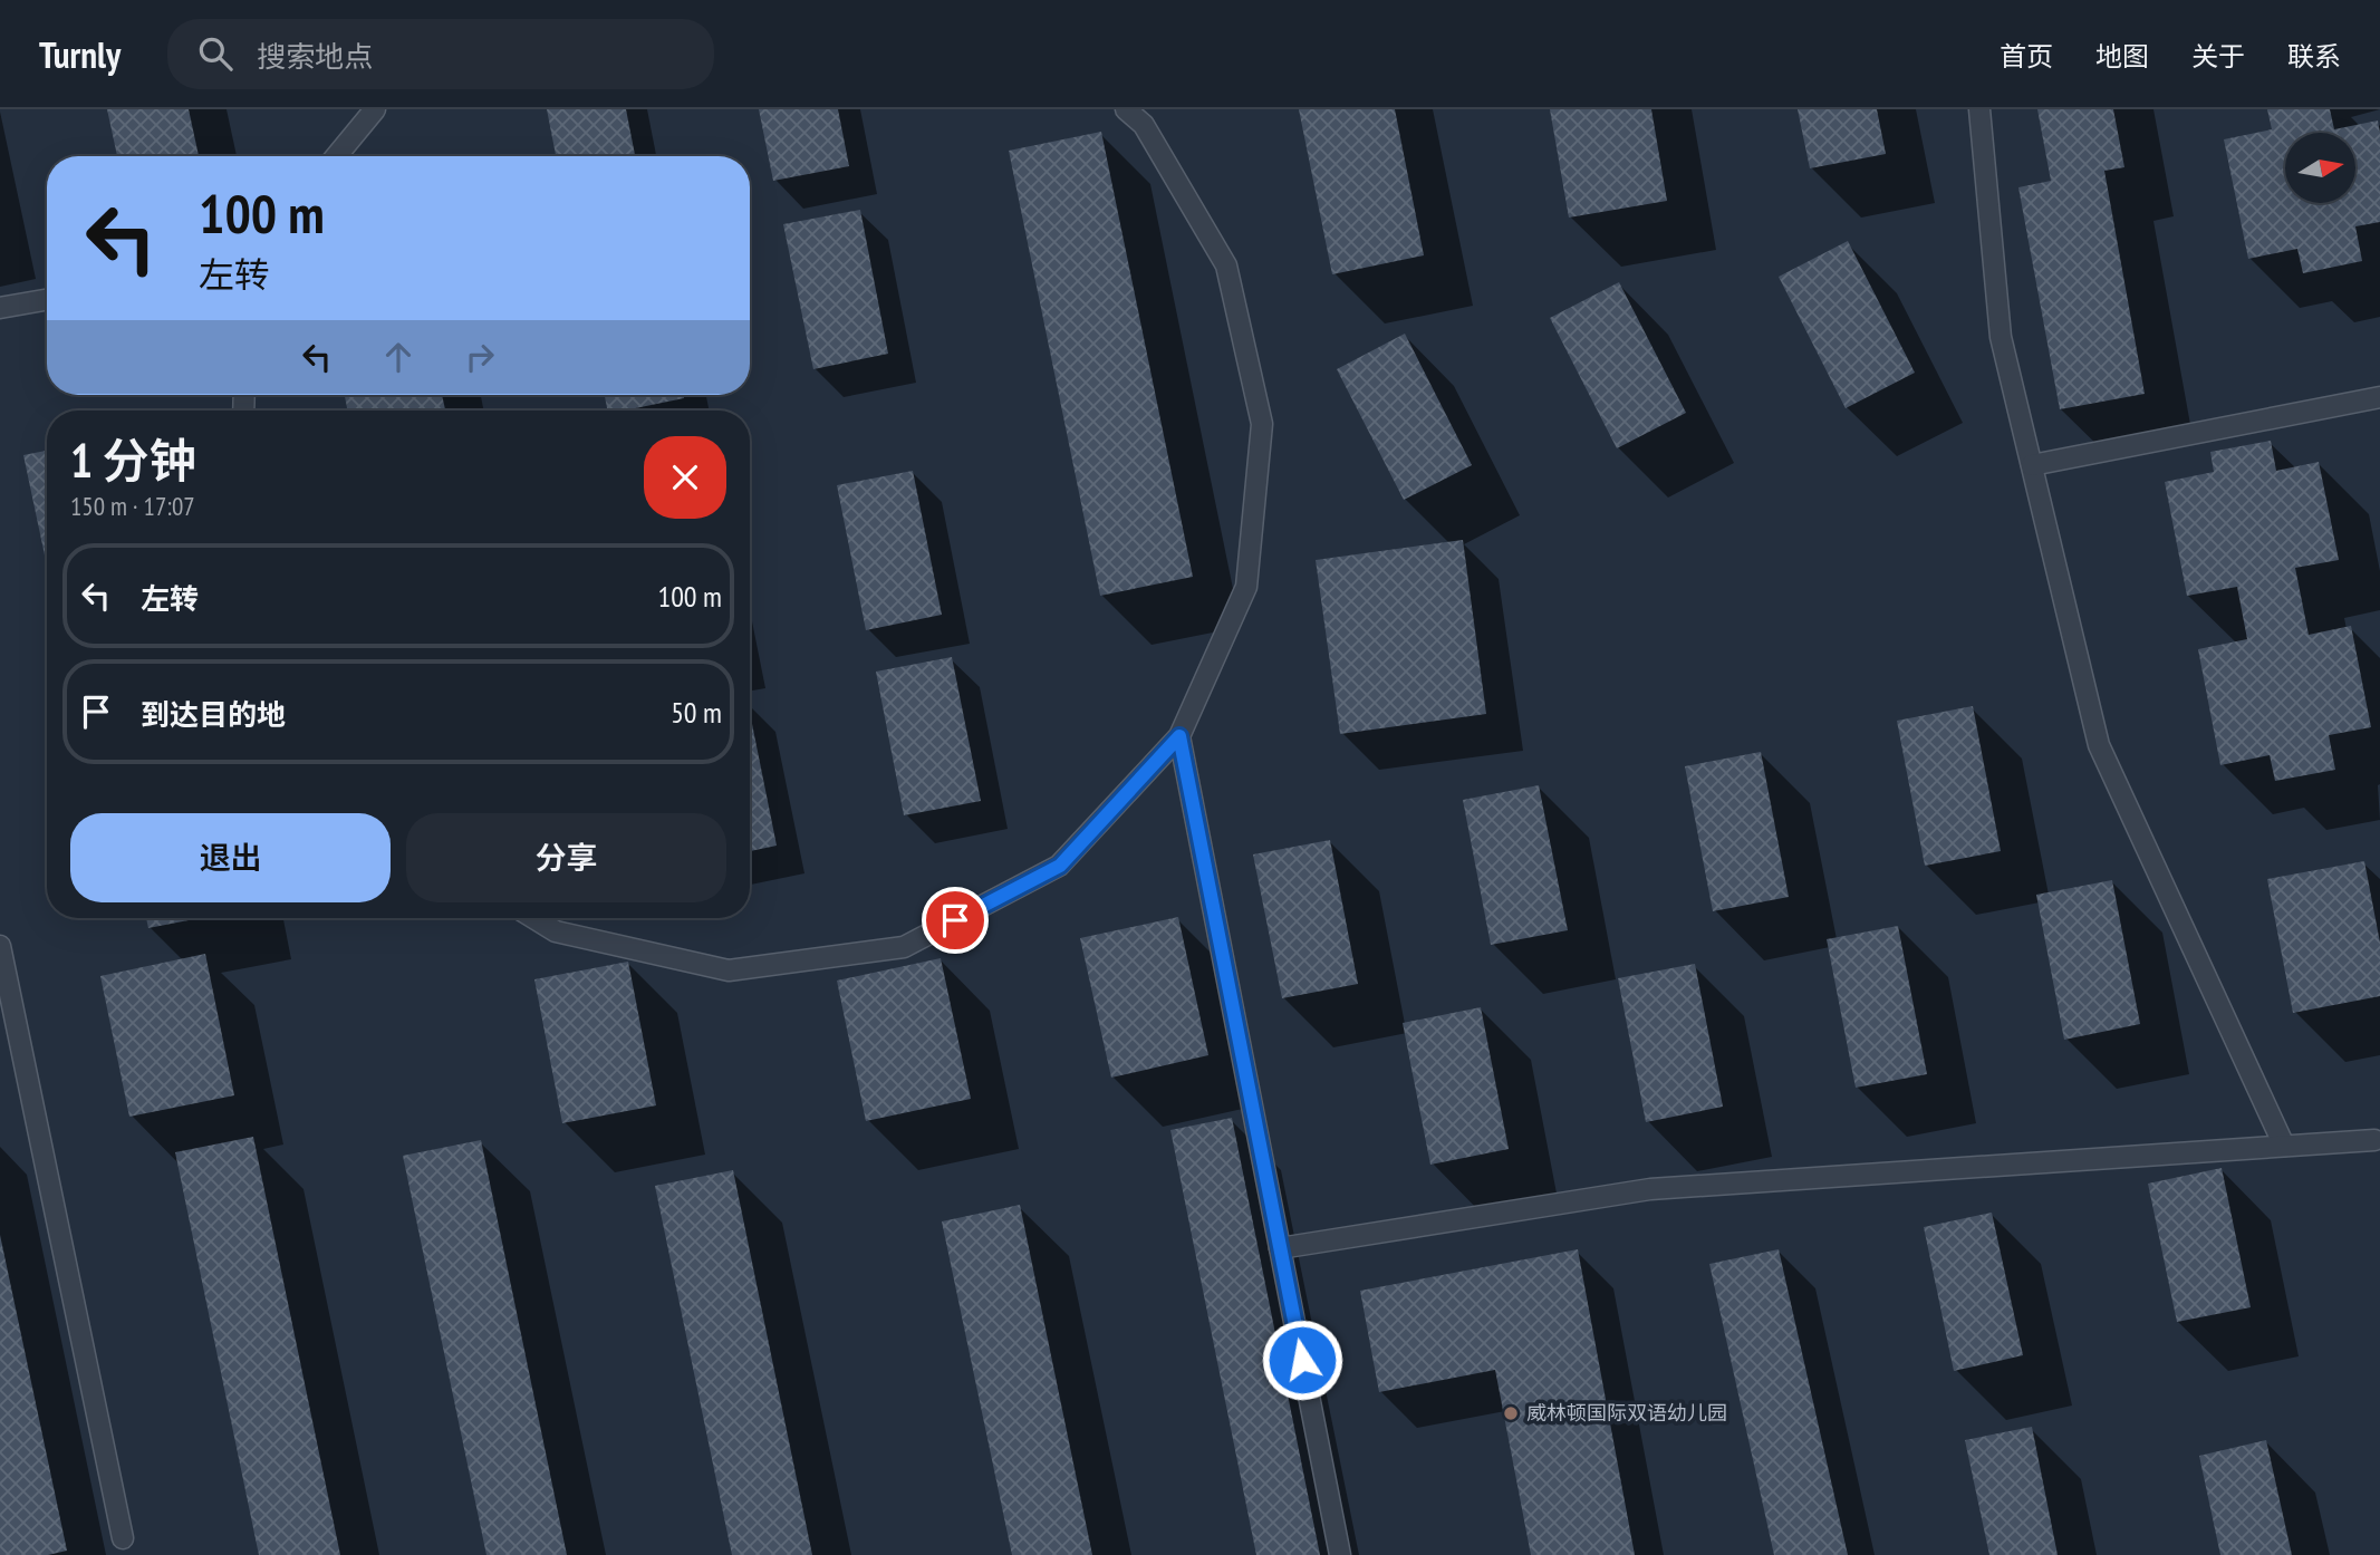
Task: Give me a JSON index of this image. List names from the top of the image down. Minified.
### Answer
{"places":["威林顿国际双语幼儿园"],"north":"right","page":{"header":"Turnly","search":"搜索地点","nav":["首页","地图","关于","联系"],"turn":["100 m","左转"],"heading":["1 分钟","150 m · 17:07"],"list":[{"name":"左转","value":"100 m"},{"name":"到达目的地","value":"50 m"}],"buttons":["退出","分享"]}}
